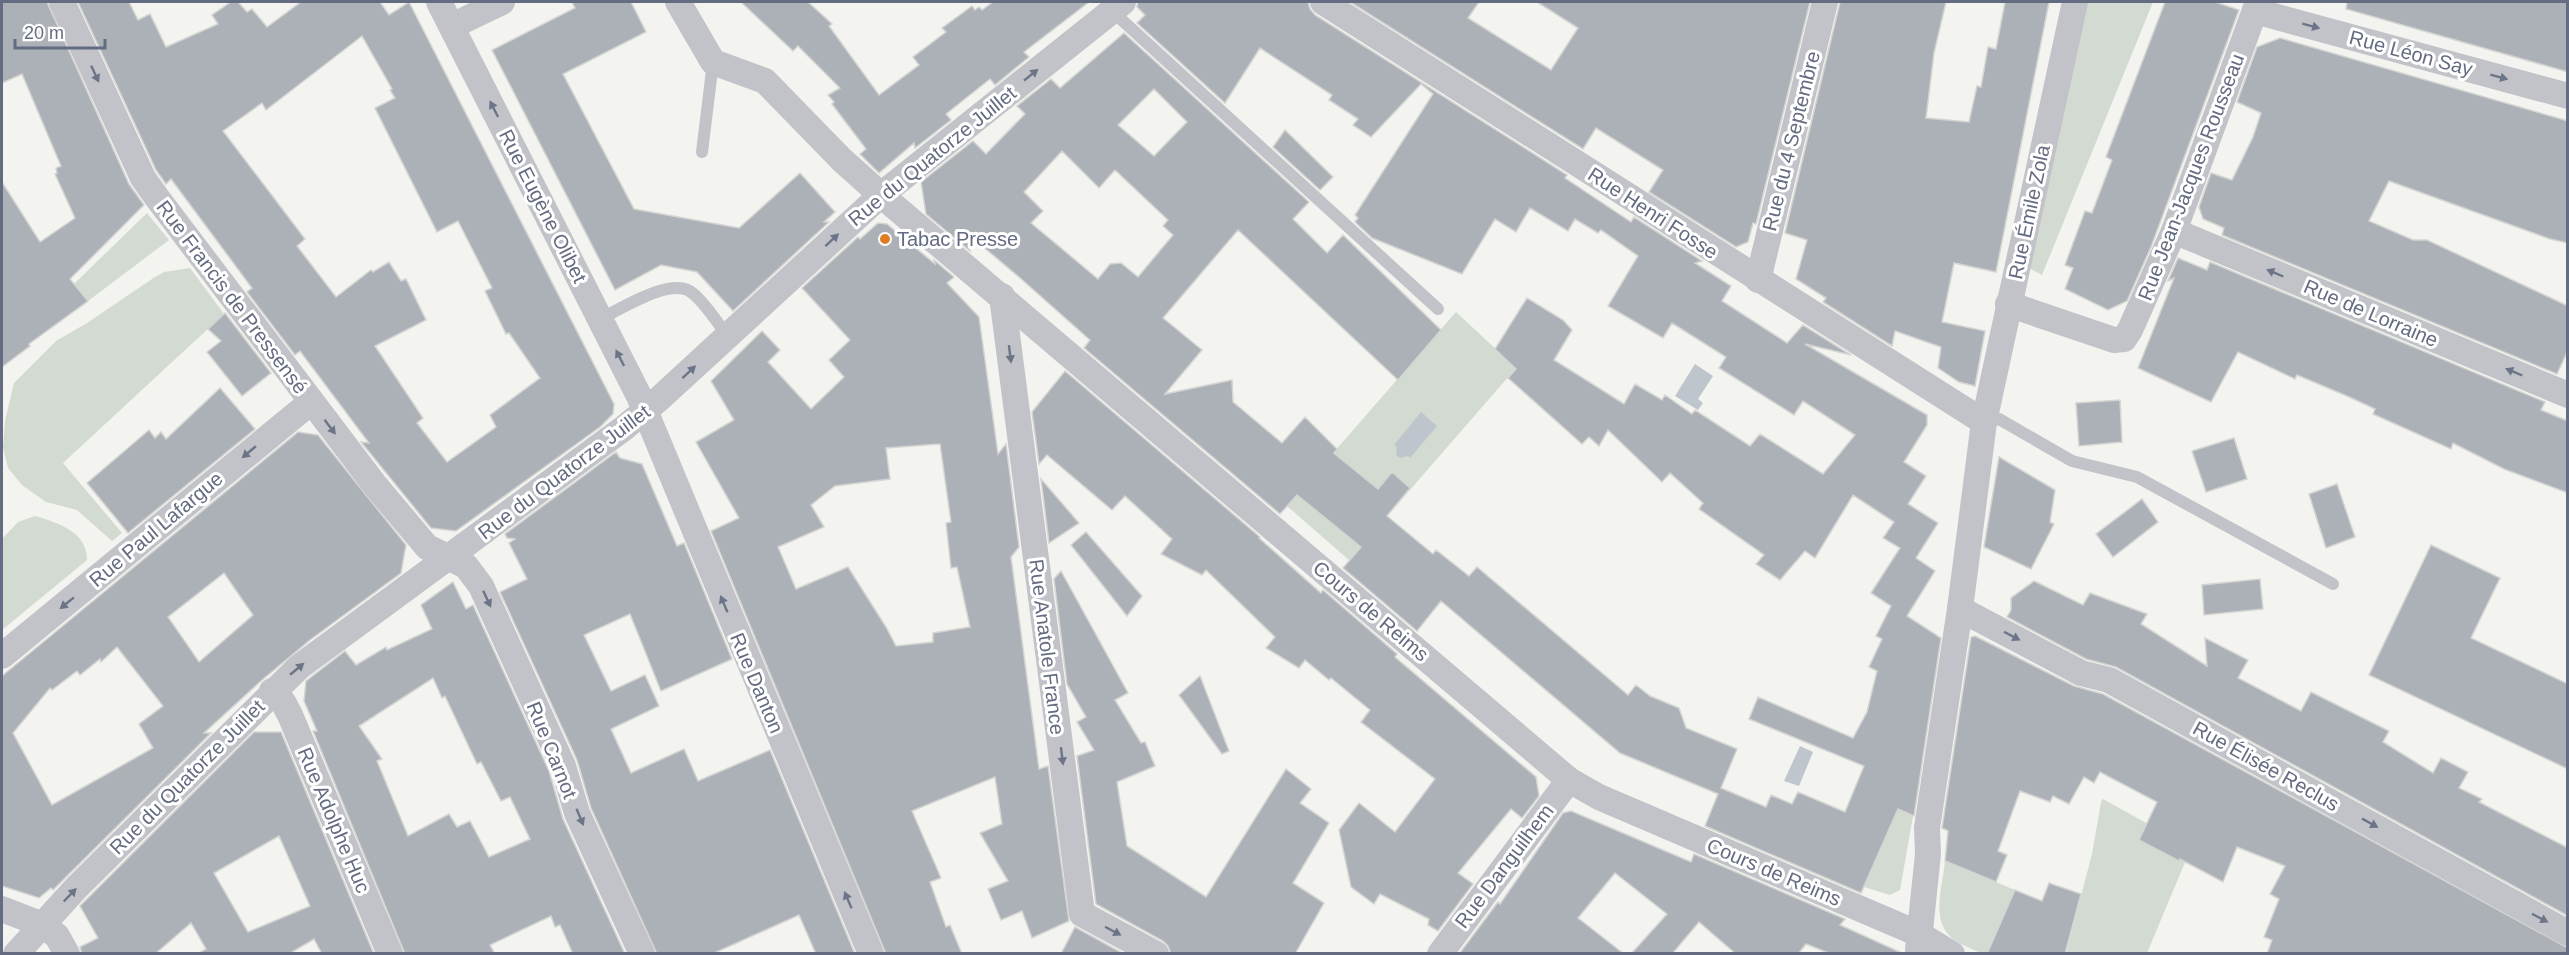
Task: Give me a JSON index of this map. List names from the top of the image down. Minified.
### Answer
{"streets":{"street":["Rue Léon Say","Rue du 4 Septembre","Rue du Quatorze Juillet","Rue Jean-Jacques Rousseau","Rue Eugène Olibet","Rue Émile Zola","Rue Henri Fosse","Rue Francis de Pressensé","Rue de Lorraine","Rue Paul Lafargue","Cours de Reims","Rue Anatole France","Rue Danton","Rue Carnot","Rue Élisée Reclus","Rue Adolphe Huc","Rue Danguilhem"]},"crossings":[["Rue Léon Say","Rue Jean-Jacques Rousseau"],["Rue du 4 Septembre","Rue Henri Fosse"],["Rue du Quatorze Juillet","Rue Eugène Olibet"],["Rue du Quatorze Juillet","Rue Francis de Pressensé"],["Rue du Quatorze Juillet","Cours de Reims"],["Rue du Quatorze Juillet","Rue Danton"],["Rue du Quatorze Juillet","Rue Carnot"],["Rue du Quatorze Juillet","Rue Adolphe Huc"],["Rue Jean-Jacques Rousseau","Rue Émile Zola"],["Rue Jean-Jacques Rousseau","Rue de Lorraine"],["Rue Eugène Olibet","Rue Danton"],["Rue Émile Zola","Rue Henri Fosse"],["Rue Émile Zola","Cours de Reims"],["Rue Émile Zola","Rue Élisée Reclus"],["Rue Francis de Pressensé","Rue Paul Lafargue"],["Rue Francis de Pressensé","Rue Carnot"],["Cours de Reims","Rue Anatole France"],["Cours de Reims","Rue Danguilhem"]],"one_way":["Rue Léon Say","Rue du Quatorze Juillet","Rue Eugène Olibet","Rue Francis de Pressensé","Rue de Lorraine","Rue Paul Lafargue","Rue Anatole France","Rue Danton","Rue Carnot","Rue Élisée Reclus"],"places":["Tabac Presse"],"scale_bar":"20 m"}
